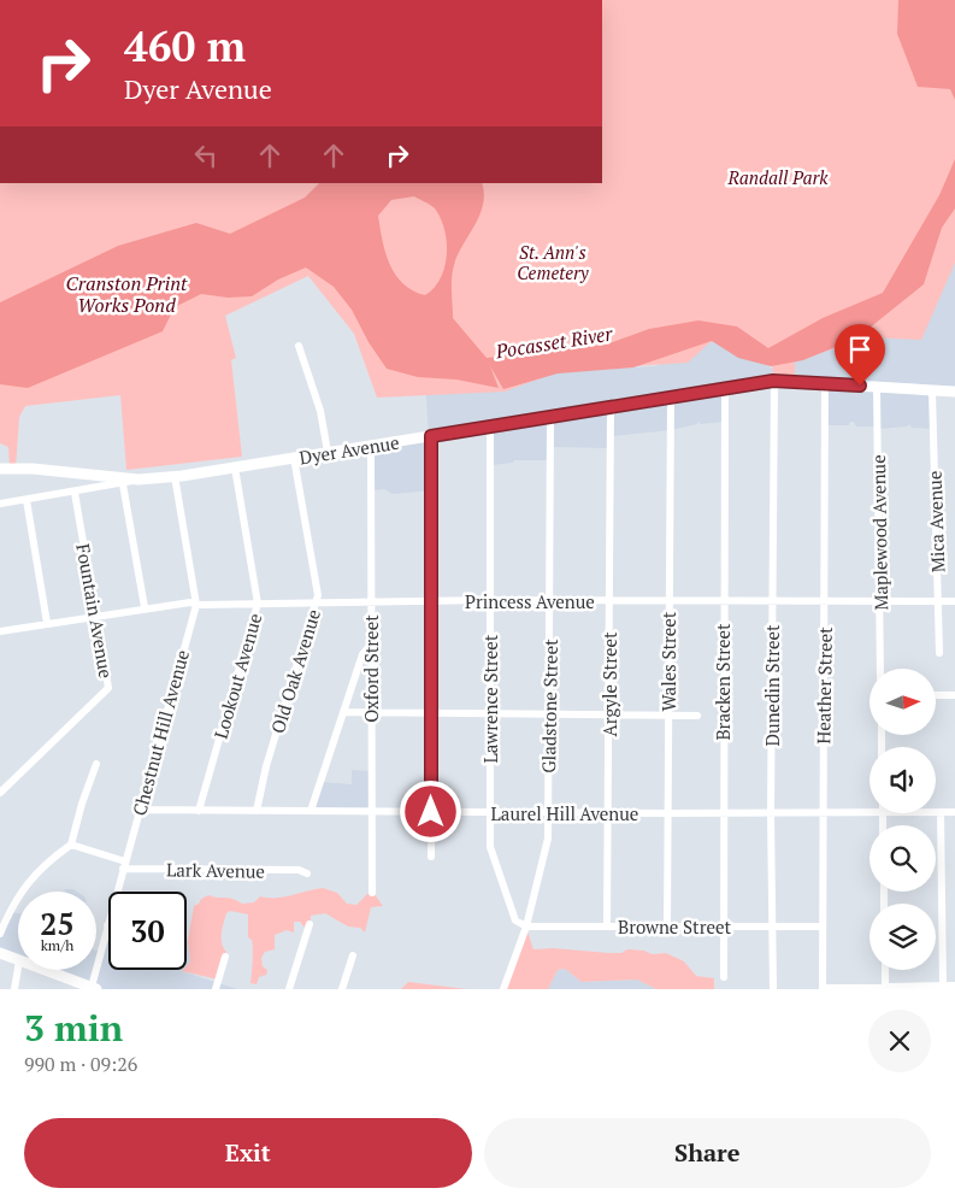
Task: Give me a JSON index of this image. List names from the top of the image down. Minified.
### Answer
{"streets":{"main road":["Dyer Avenue"],"street":["Mica Avenue","Maplewood Avenue","Princess Avenue","Fountain Avenue","Wales Street","Oxford Street","Old Oak Avenue","Lookout Avenue","Bracken Street","Argyle Street","Dunedin Street","Heather Street","Lawrence Street","Gladstone Street","Chestnut Hill Avenue","Laurel Hill Avenue","Lark Avenue","Browne Street"]},"crossings":[["Dyer Avenue","Mica Avenue"],["Dyer Avenue","Maplewood Avenue"],["Dyer Avenue","Fountain Avenue"],["Dyer Avenue","Wales Street"],["Dyer Avenue","Oxford Street"],["Dyer Avenue","Old Oak Avenue"],["Dyer Avenue","Lookout Avenue"],["Dyer Avenue","Bracken Street"],["Dyer Avenue","Argyle Street"],["Dyer Avenue","Dunedin Street"],["Dyer Avenue","Heather Street"],["Dyer Avenue","Lawrence Street"],["Dyer Avenue","Gladstone Street"],["Dyer Avenue","Chestnut Hill Avenue"],["Mica Avenue","Princess Avenue"],["Maplewood Avenue","Princess Avenue"],["Princess Avenue","Fountain Avenue"],["Princess Avenue","Wales Street"],["Princess Avenue","Oxford Street"],["Princess Avenue","Old Oak Avenue"],["Princess Avenue","Lookout Avenue"],["Princess Avenue","Bracken Street"],["Princess Avenue","Argyle Street"],["Princess Avenue","Dunedin Street"],["Princess Avenue","Heather Street"],["Princess Avenue","Lawrence Street"],["Princess Avenue","Gladstone Street"],["Princess Avenue","Chestnut Hill Avenue"],["Wales Street","Laurel Hill Avenue"],["Wales Street","Browne Street"],["Oxford Street","Laurel Hill Avenue"],["Old Oak Avenue","Laurel Hill Avenue"],["Lookout Avenue","Laurel Hill Avenue"],["Bracken Street","Laurel Hill Avenue"],["Bracken Street","Browne Street"],["Argyle Street","Laurel Hill Avenue"],["Argyle Street","Browne Street"],["Dunedin Street","Laurel Hill Avenue"],["Dunedin Street","Browne Street"],["Heather Street","Laurel Hill Avenue"],["Heather Street","Browne Street"],["Lawrence Street","Gladstone Street"],["Lawrence Street","Laurel Hill Avenue"],["Lawrence Street","Browne Street"],["Gladstone Street","Laurel Hill Avenue"],["Gladstone Street","Browne Street"],["Chestnut Hill Avenue","Laurel Hill Avenue"],["Chestnut Hill Avenue","Lark Avenue"]],"water":["Cranston Print Works Pond","Pocasset River"],"parks":["Randall Park","St. Ann's Cemetery"],"north":"right","page":{"turn":["460 m","Dyer Avenue"],"speed":"25 km/h","limit":"30","heading":["3 min","990 m · 09:26"],"buttons":["Exit","Share"]}}
